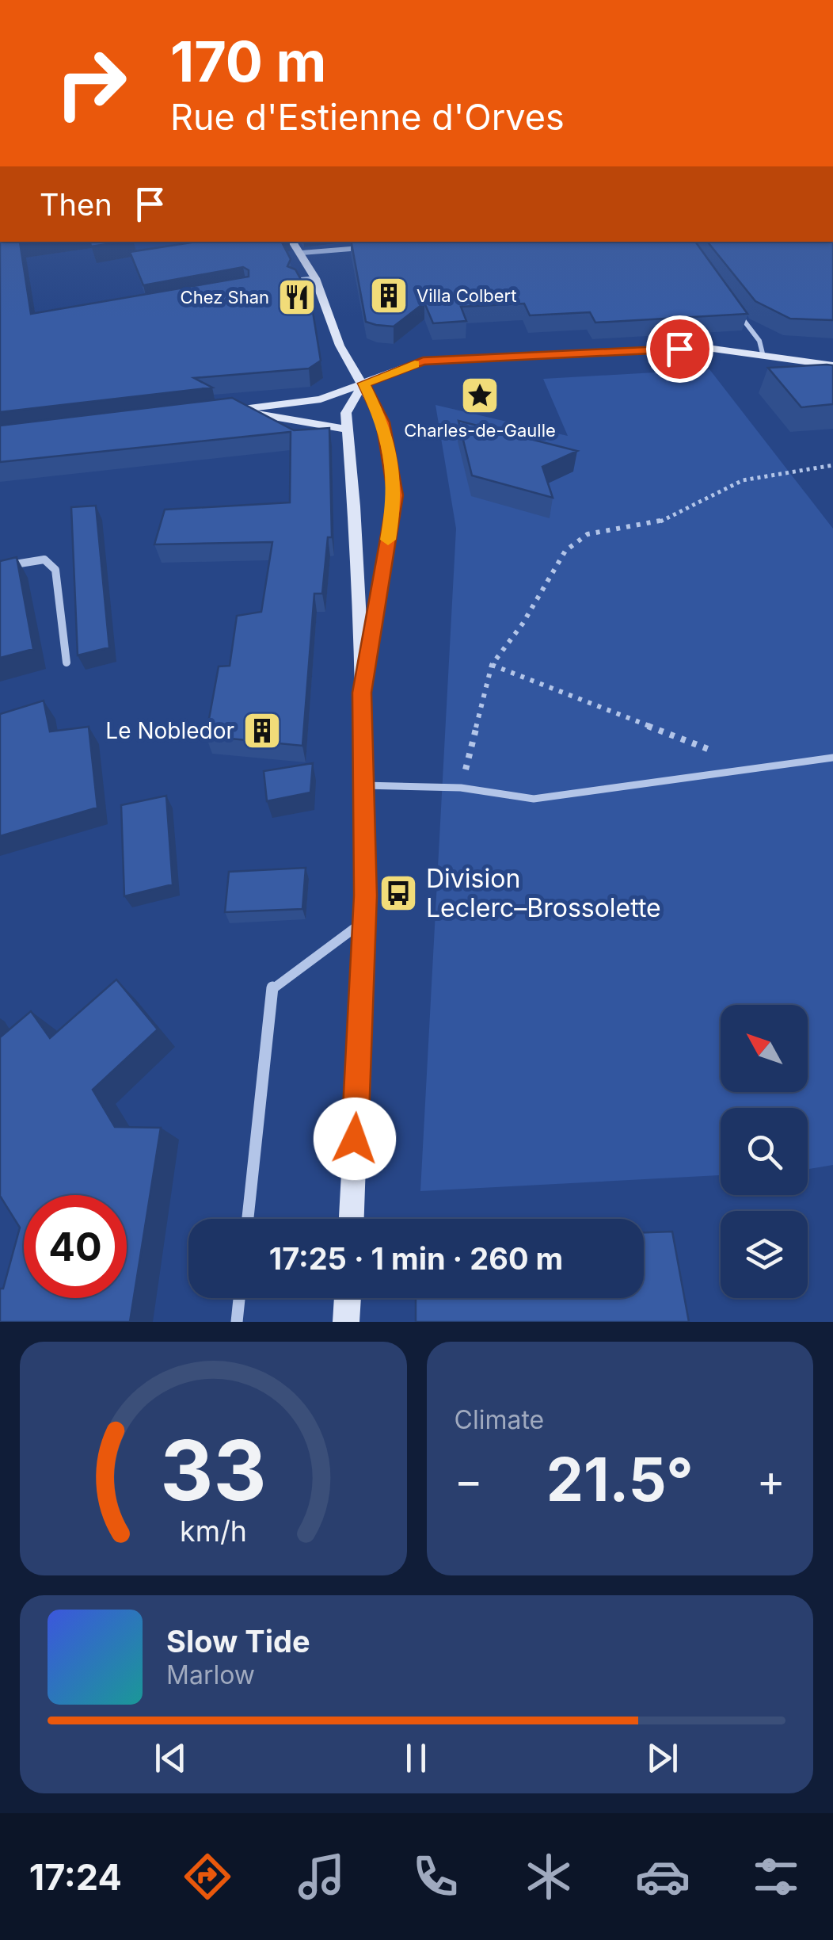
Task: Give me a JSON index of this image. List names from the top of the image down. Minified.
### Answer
{"places":{"building":["Villa Colbert","Le Nobledor"],"restaurant":["Chez Shan"],"place":["Charles-de-Gaulle"],"bus stop":["Division Leclerc–Brossolette"]},"north":"top left","page":{"turn":["170 m","Rue d'Estienne d'Orves"],"then":"Then","limit":"40","trip":"17:25 · 1 min · 260 m","tile":"Climate","heat":["−","21.5°","+"],"song":["Slow Tide","Marlow"],"tabs":"17:24","gauge":["33","km/h"]}}
